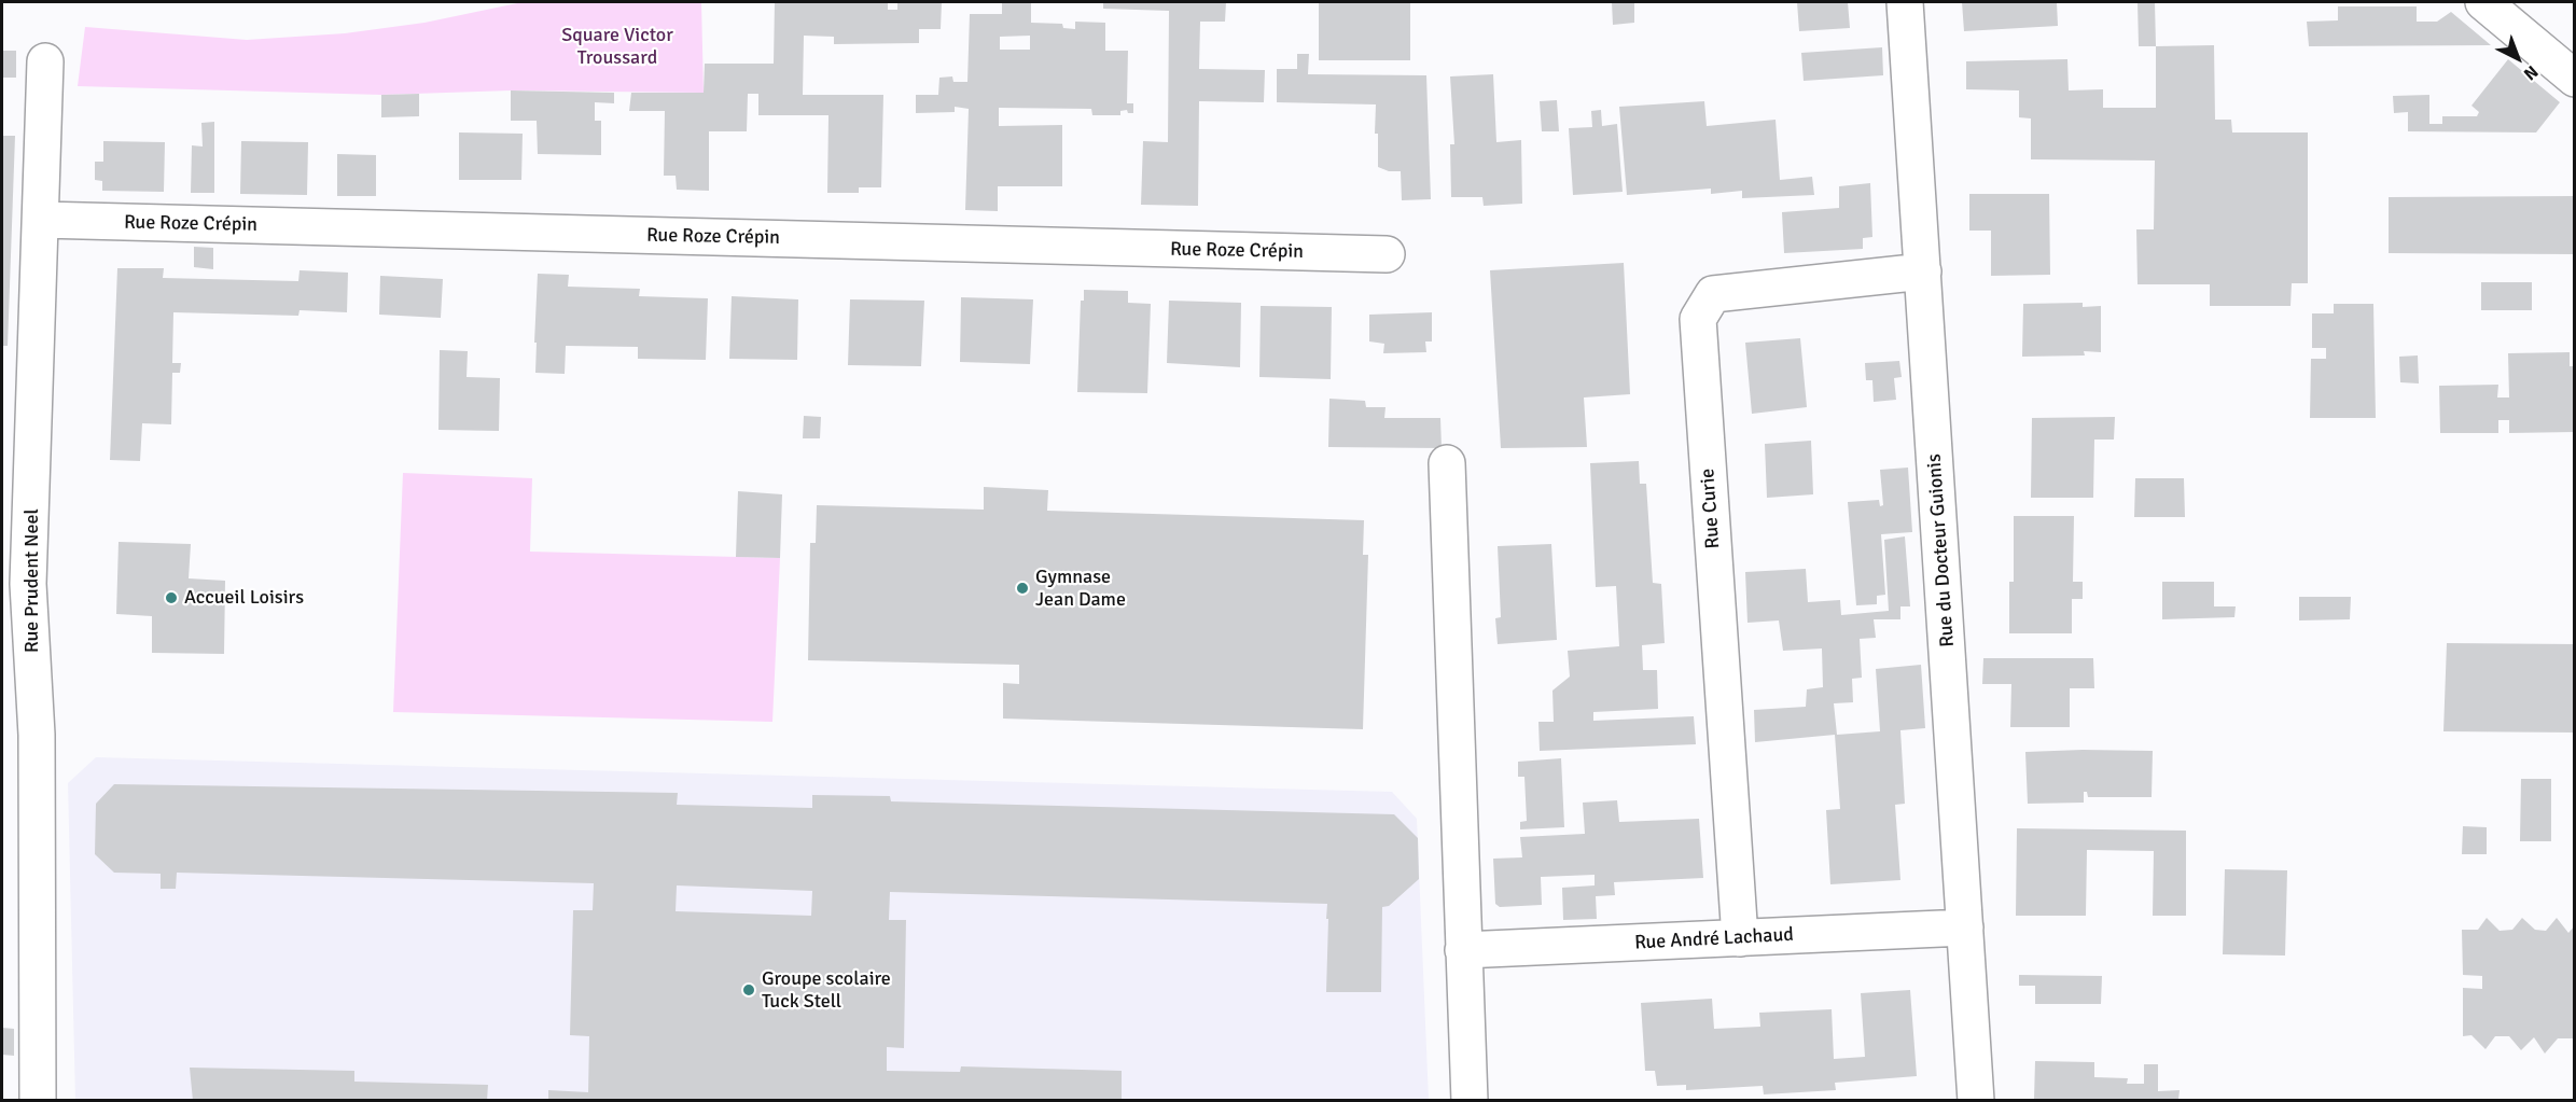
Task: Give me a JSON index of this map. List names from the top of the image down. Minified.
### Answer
{"streets":{"street":["Rue Roze Crépin","Rue Curie","Rue du Docteur Guionis","Rue Prudent Neel","Rue André Lachaud"]},"crossings":[["Rue Roze Crépin","Rue Prudent Neel"],["Rue Curie","Rue du Docteur Guionis"],["Rue Curie","Rue André Lachaud"],["Rue du Docteur Guionis","Rue André Lachaud"]],"parks":["Square Victor Troussard"],"places":["Gymnase Jean Dame","Accueil Loisirs","Groupe scolaire Tuck Stell"],"north":"bottom right"}
